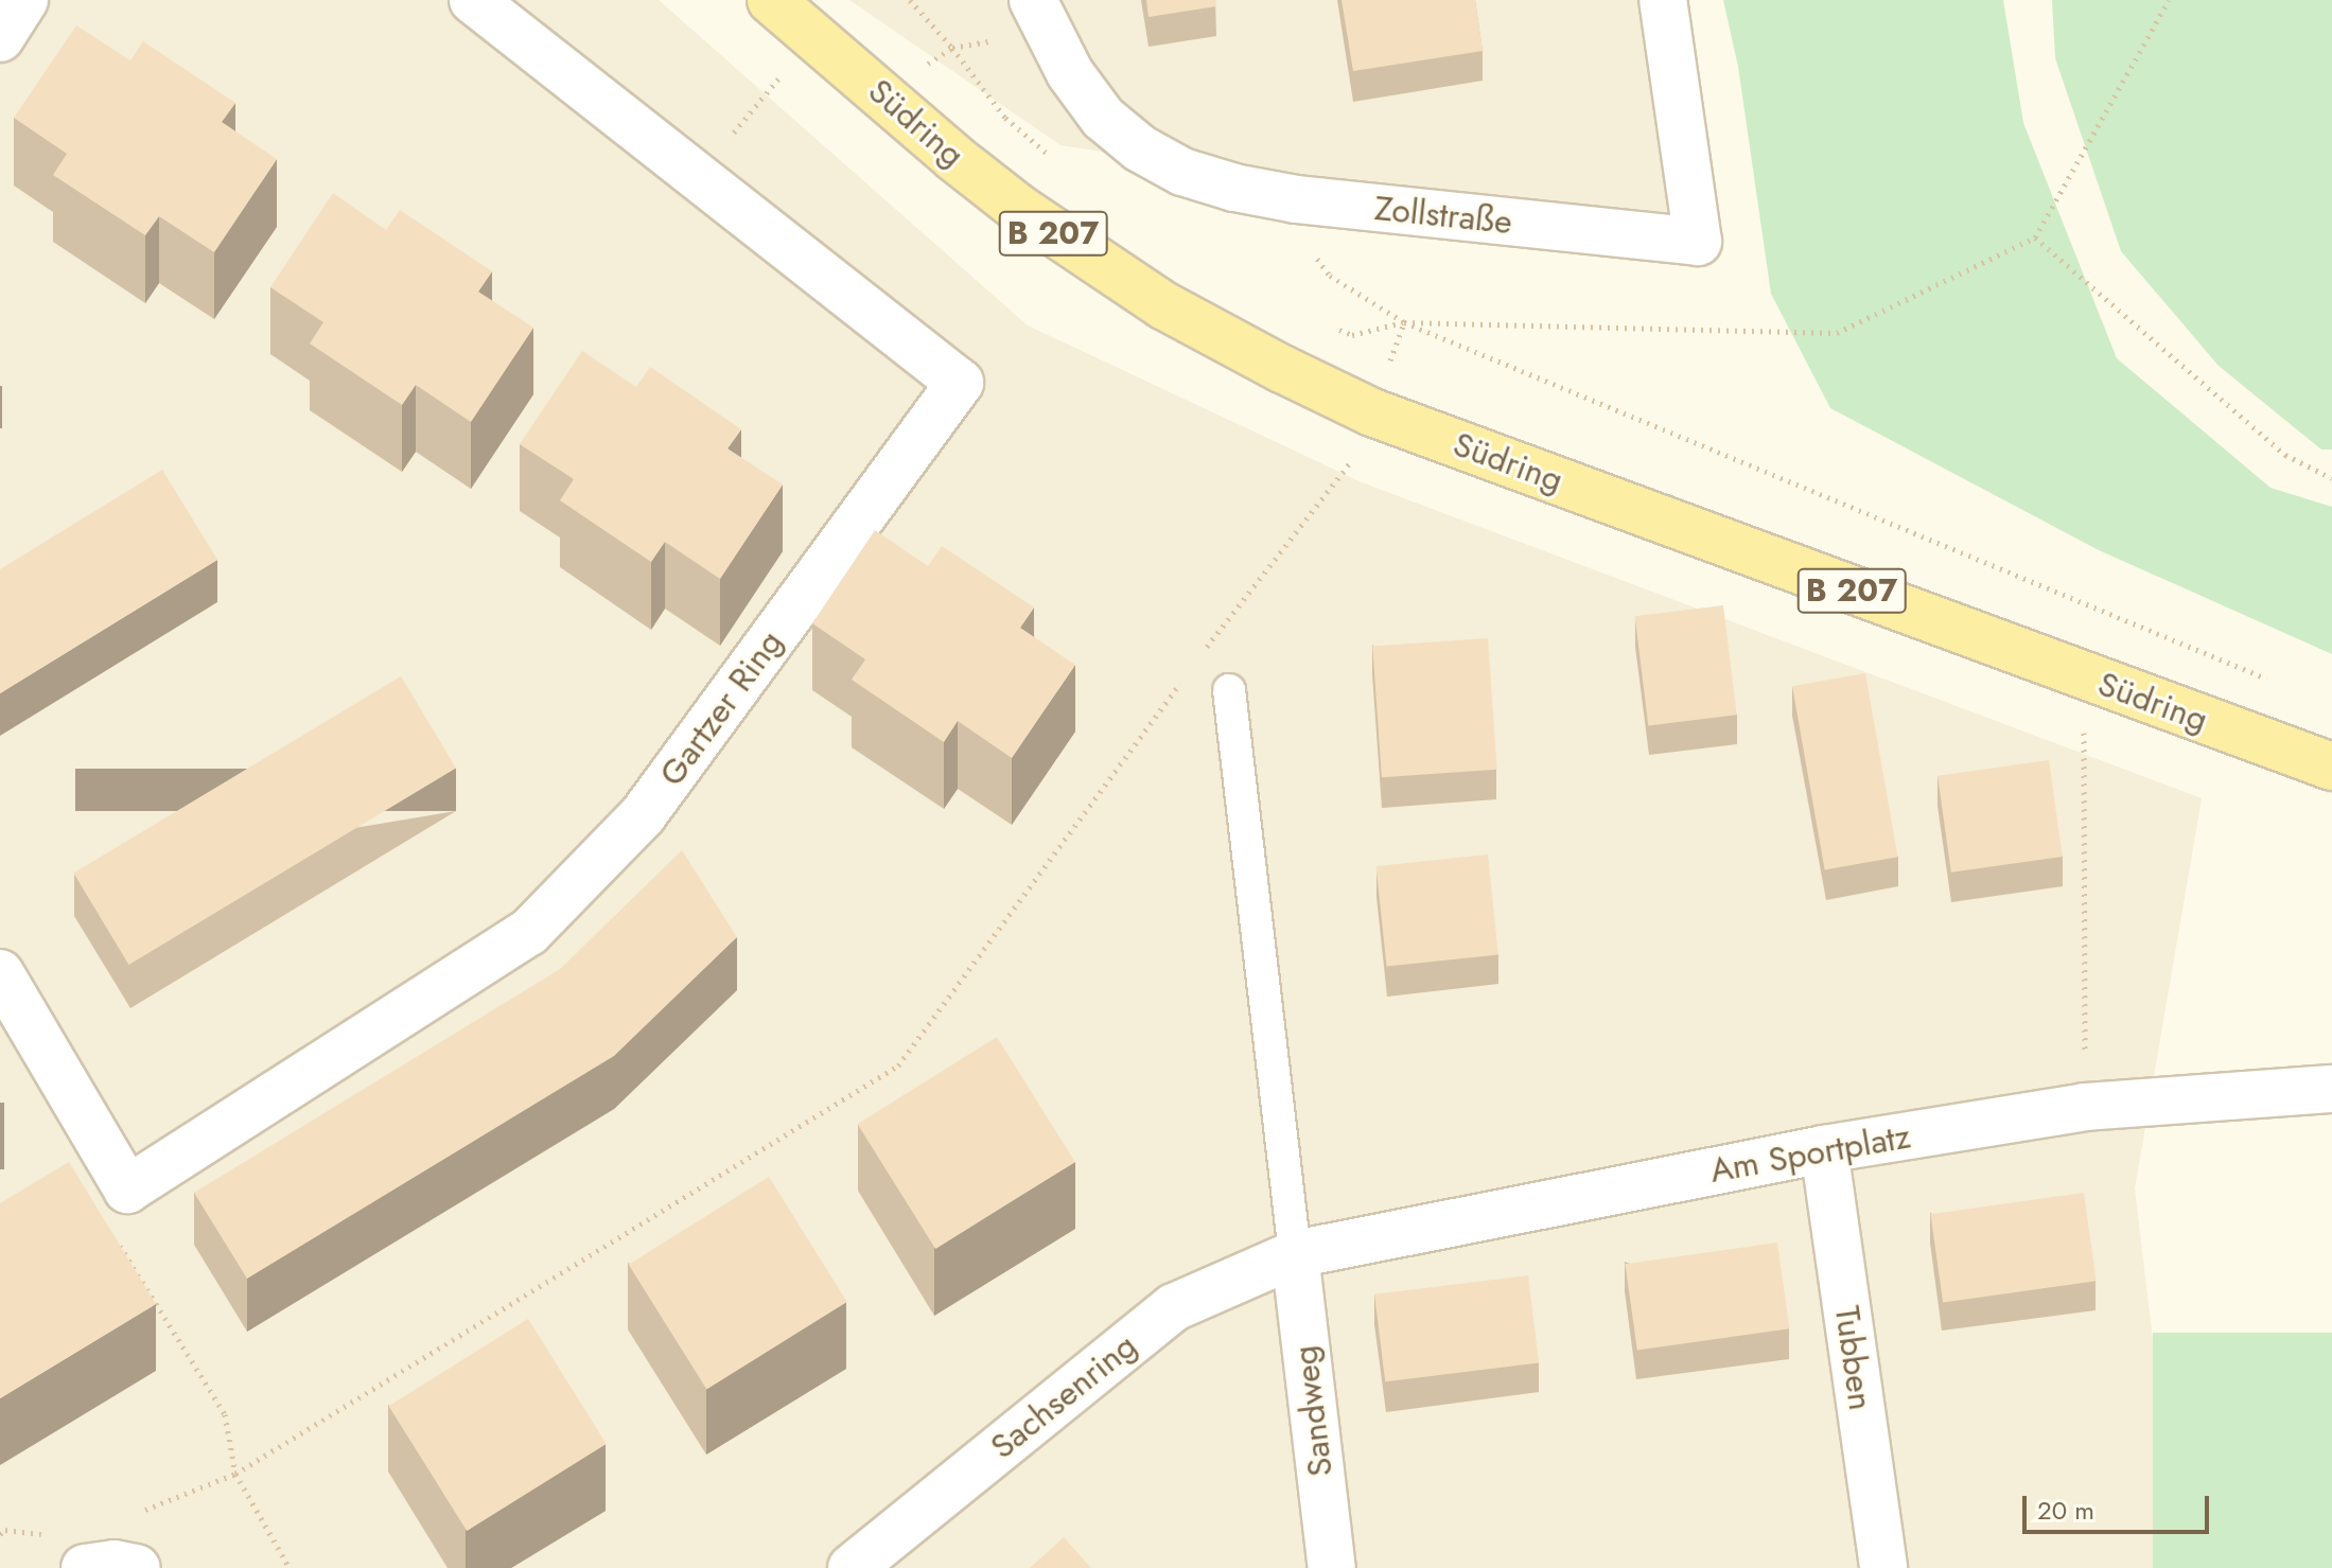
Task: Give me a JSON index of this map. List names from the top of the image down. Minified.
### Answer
{"streets":{"main road":["Südring","B 207"],"street":["Zollstraße","Gartzer Ring","Am Sportplatz","Tubben","Sachsenring","Sandweg"]},"crossings":[["Am Sportplatz","Tubben"],["Am Sportplatz","Sachsenring"],["Am Sportplatz","Sandweg"],["Sachsenring","Sandweg"]],"scale_bar":"20 m"}
